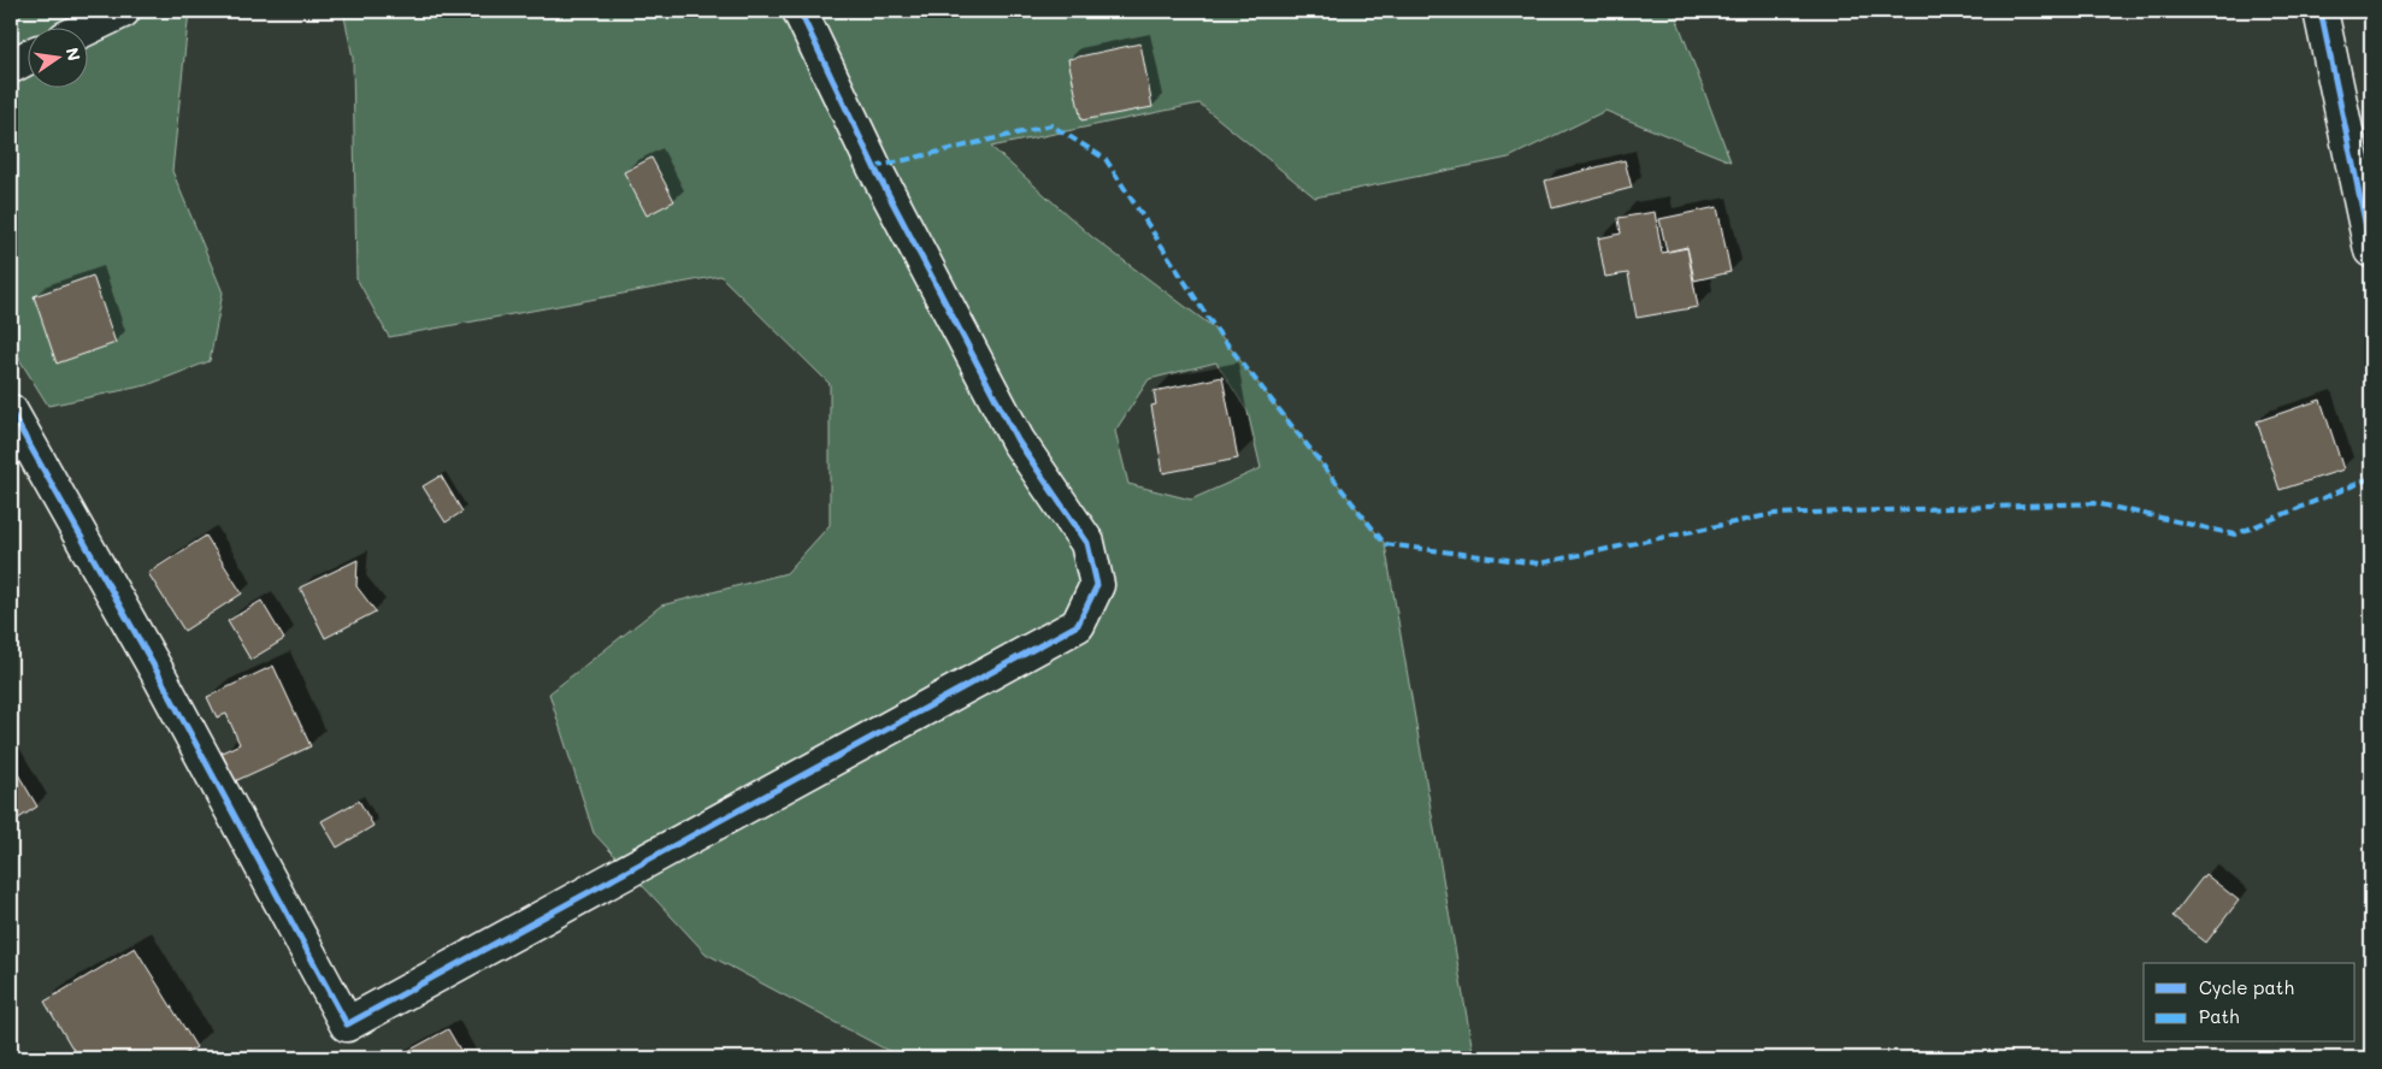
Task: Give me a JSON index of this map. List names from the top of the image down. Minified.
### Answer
{"legend":["Cycle path","Path"],"north":"right"}
